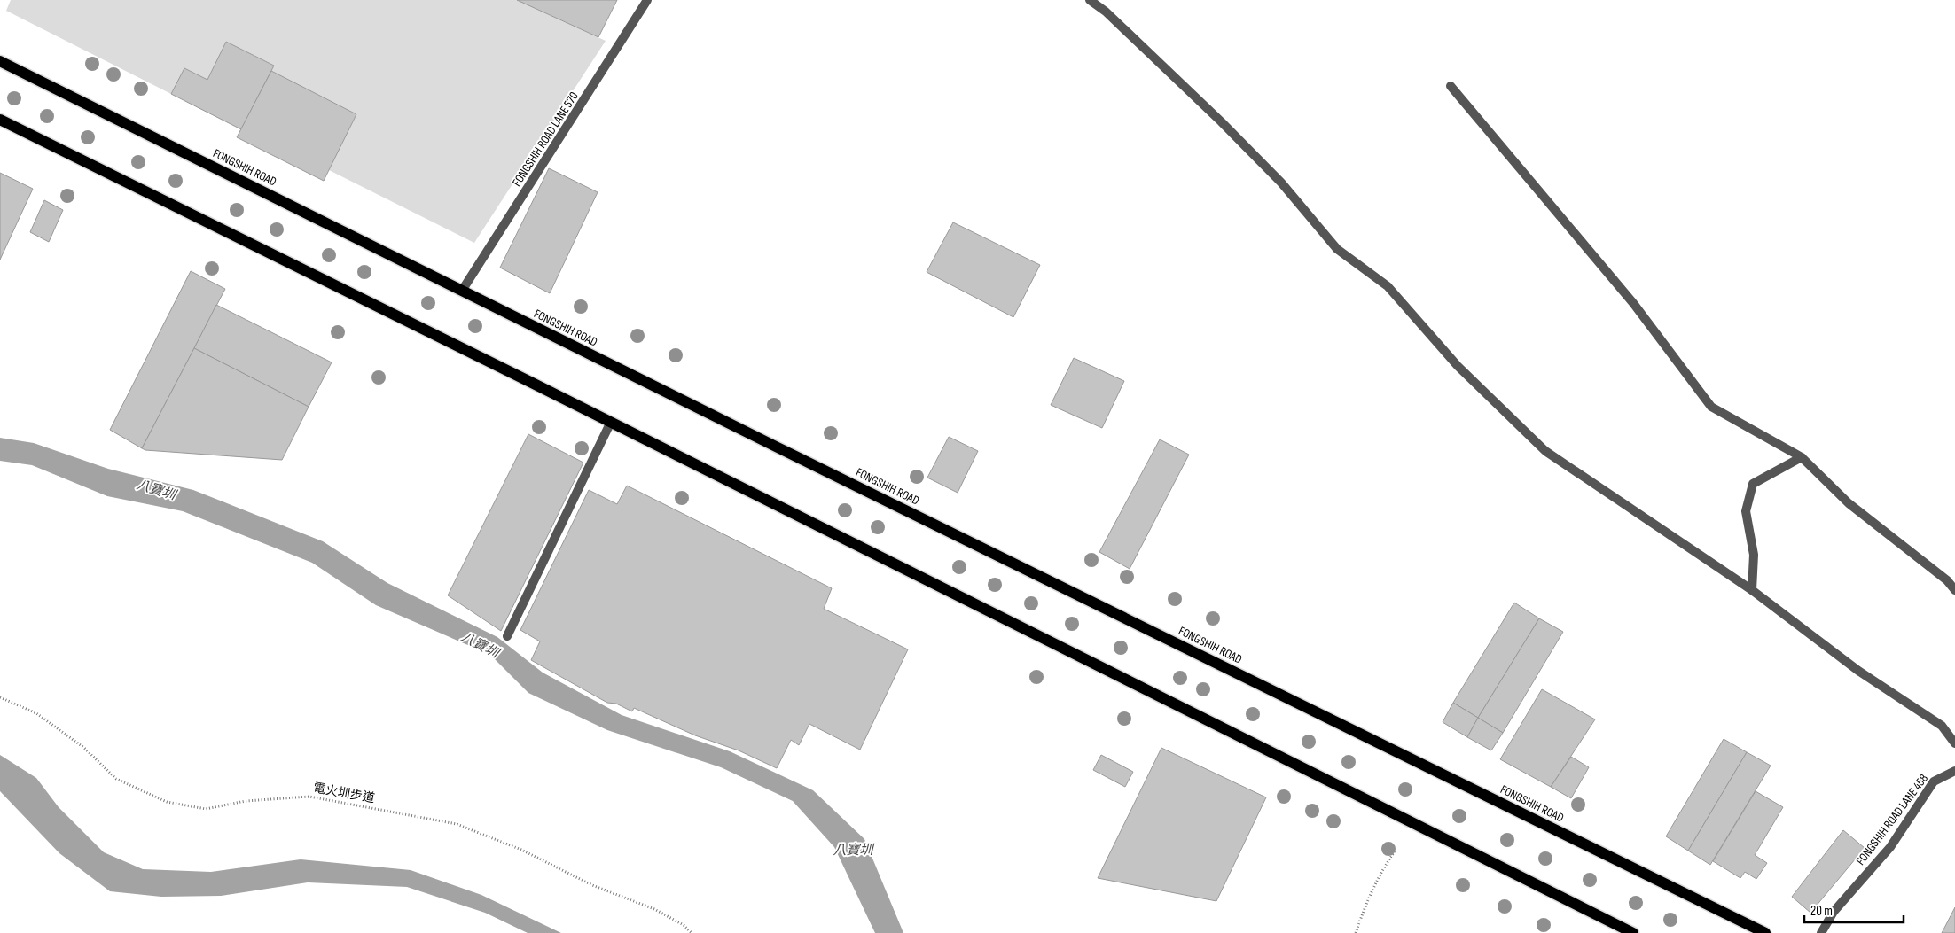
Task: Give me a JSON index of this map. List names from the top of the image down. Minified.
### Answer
{"streets":{"main road":["FONGSHIH ROAD"],"street":["FONGSHIH ROAD LANE 570","FONGSHIH ROAD LANE 458"],"path":["電火圳步道"]},"crossings":[["FONGSHIH ROAD LANE 570","FONGSHIH ROAD"]],"water":["八寶圳"],"scale_bar":"20 m"}
